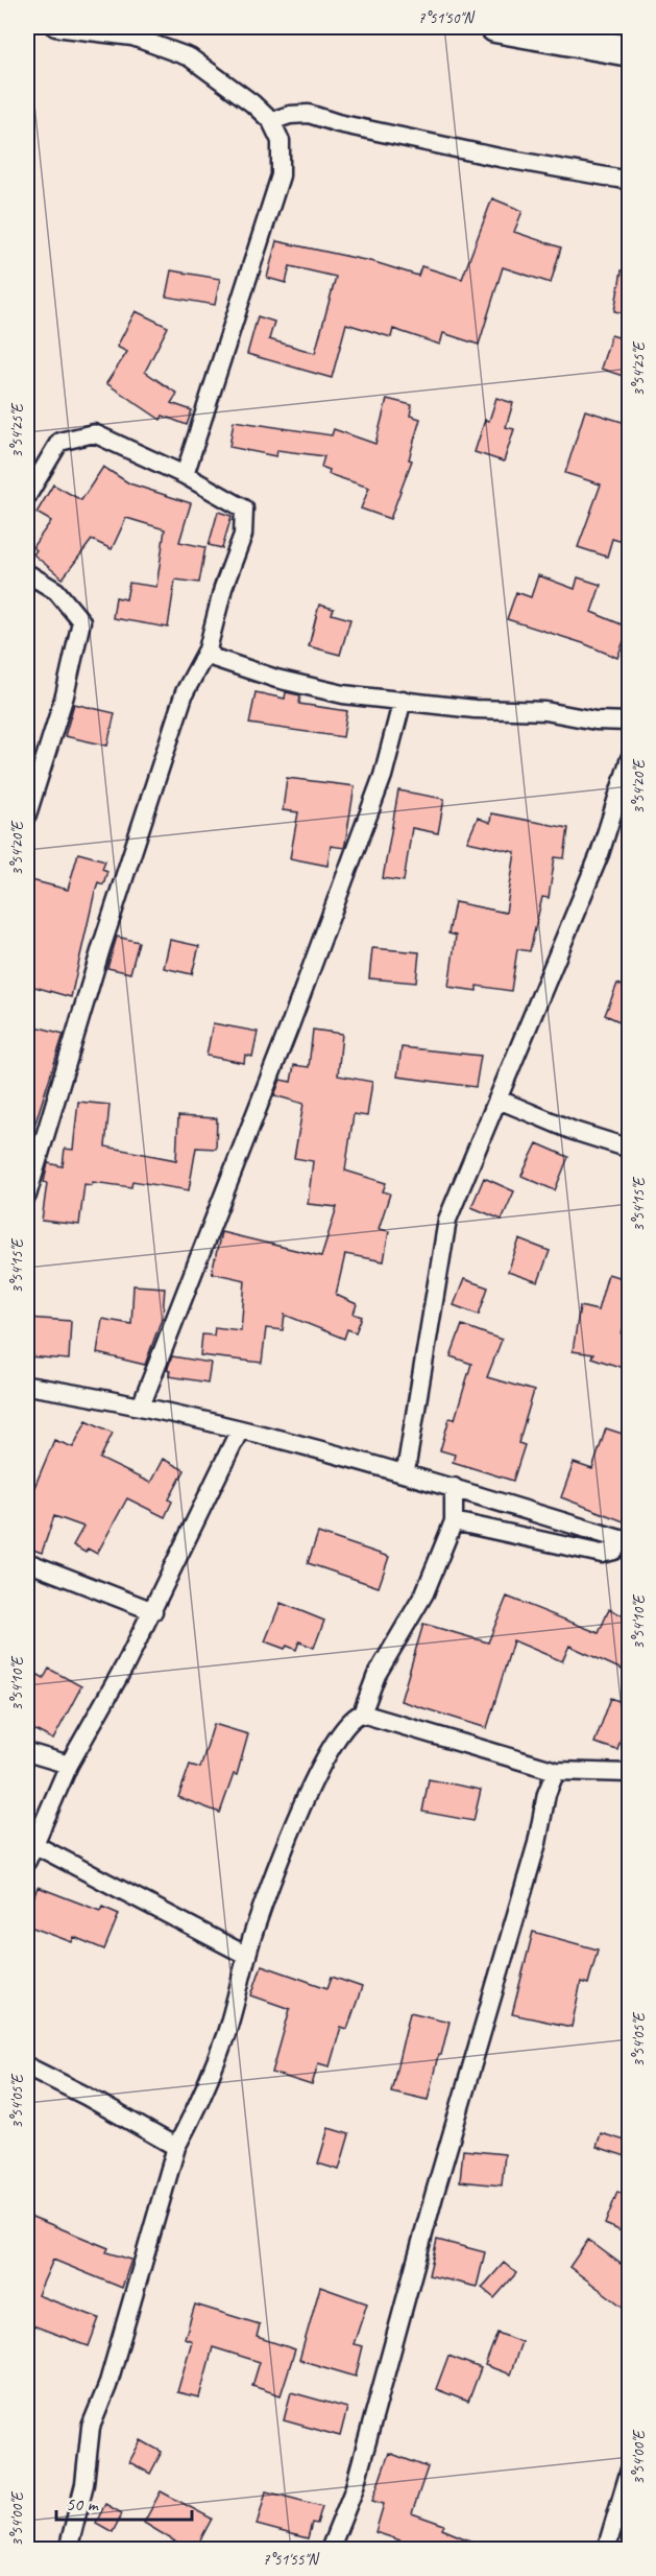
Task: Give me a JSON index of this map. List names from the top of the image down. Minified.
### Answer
{"scale_bar":"50 m","coordinates":["7°51'50\"N","3°54'25\"E","3°54'20\"E","3°54'15\"E","3°54'10\"E","3°54'05\"E","3°54'00\"E","7°51'55\"N"]}
